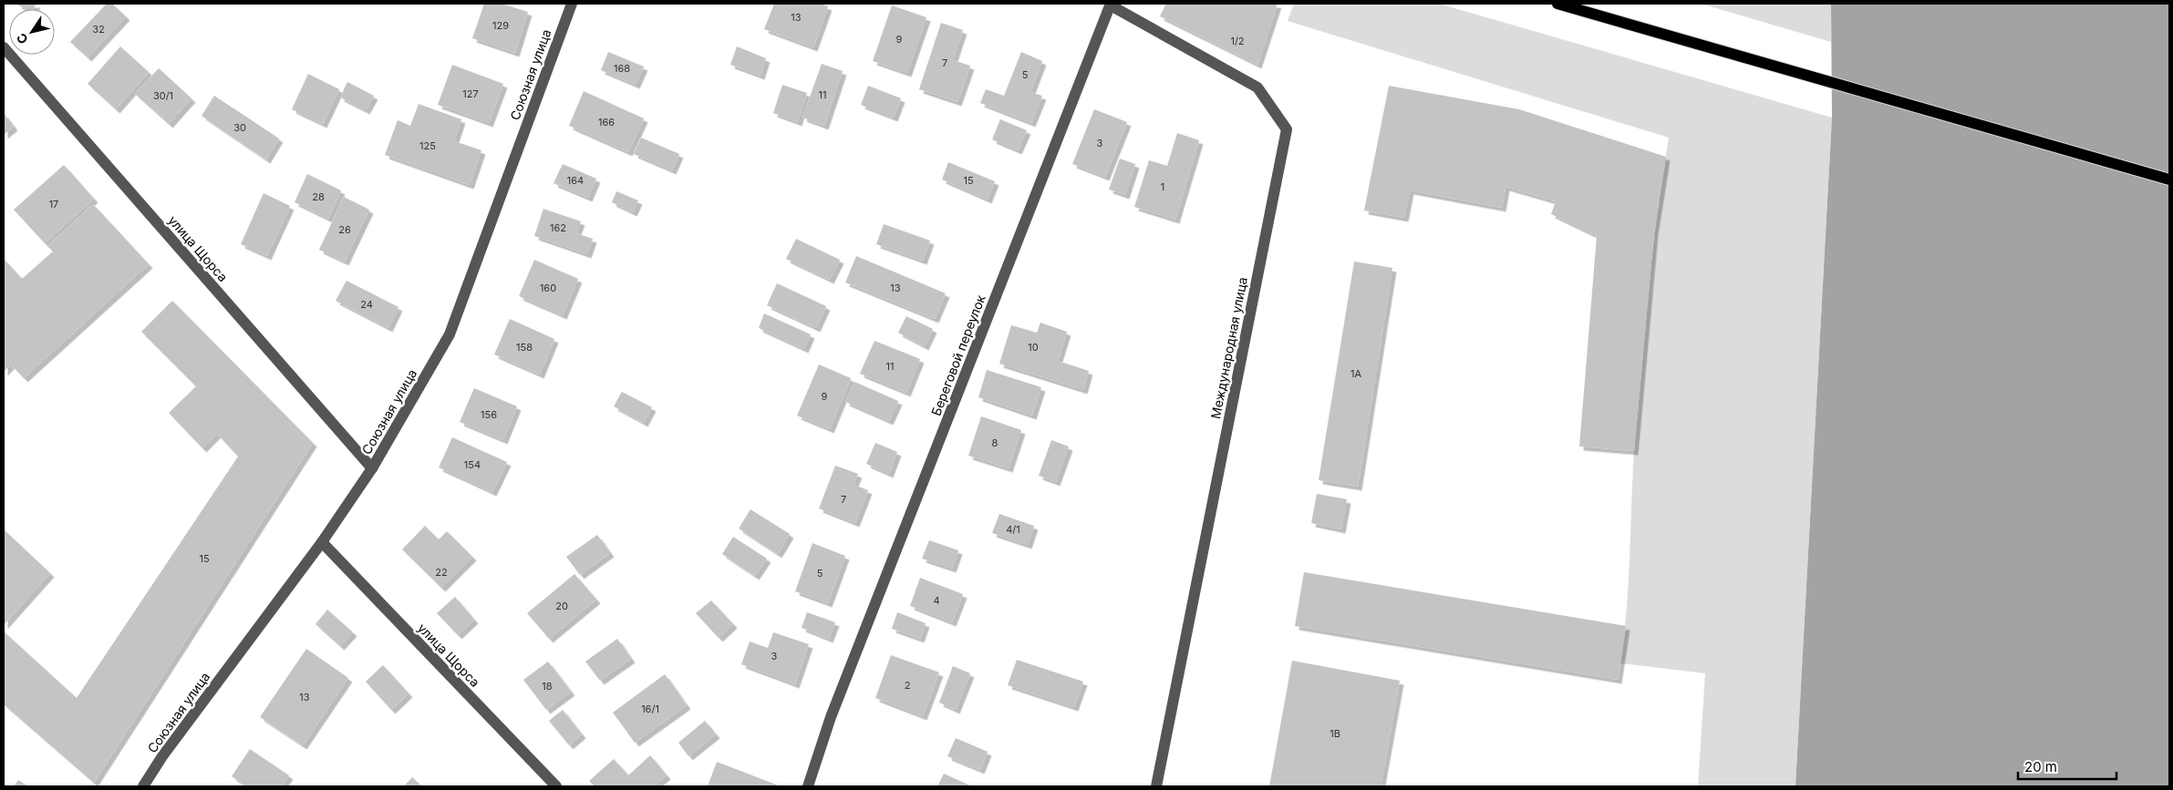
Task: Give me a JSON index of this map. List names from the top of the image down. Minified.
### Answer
{"streets":{"street":["Союзная улица","улица Щорса","Международная улица","Береговой переулок"]},"crossings":[["Союзная улица","улица Щорса"],["Международная улица","Береговой переулок"]],"house_numbers":["13","129","32","9","1/2","7","168","5","127","11","30/1","166","30","3","125","164","15","1","28","17","162","26","160","13","24","158","10","11","1А","9","156","8","154","7","4/1","15","22","5","4","20","3","2","18","13","16/1","1В"],"scale_bar":"20 m","north":"bottom left"}
